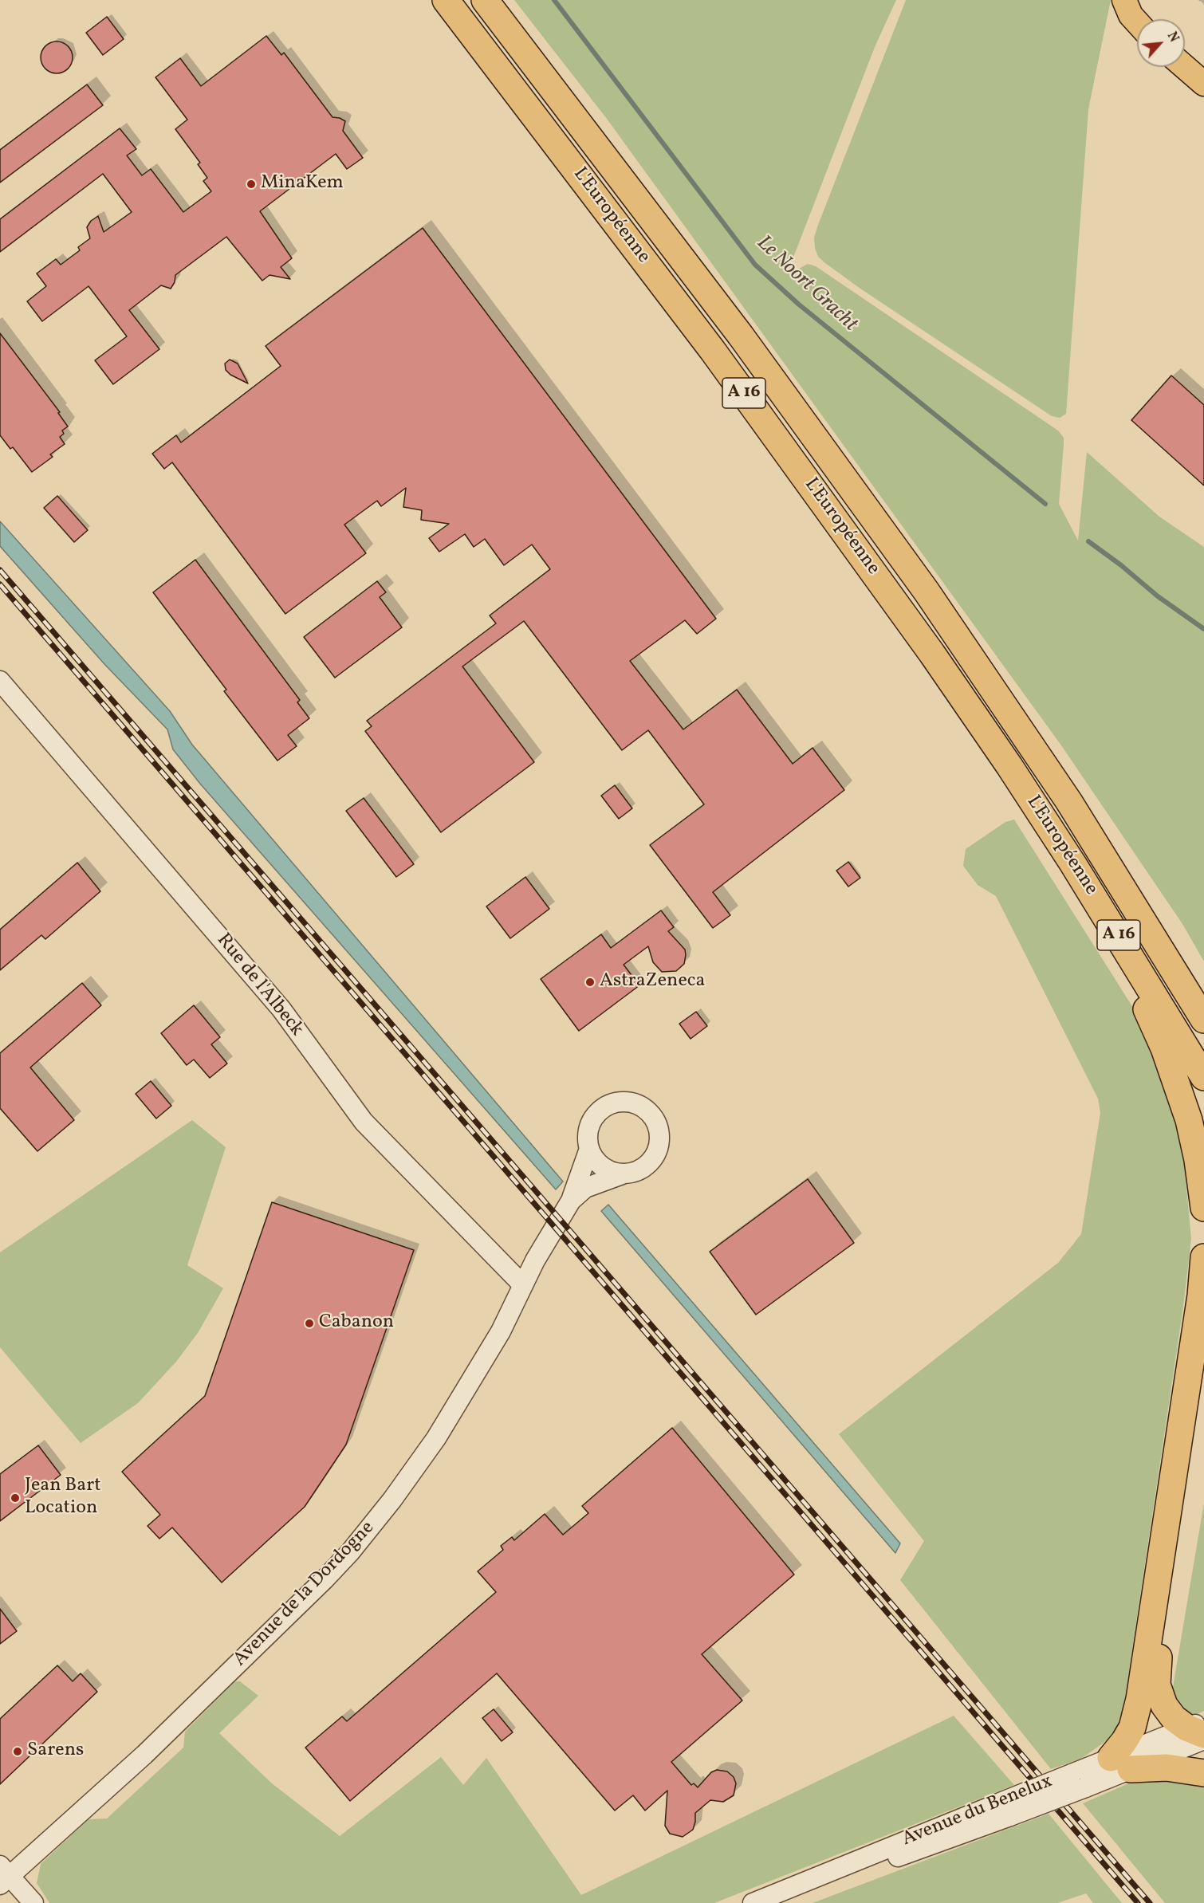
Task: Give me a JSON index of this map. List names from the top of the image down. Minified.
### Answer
{"streets":{"highway":["L'Européenne","A 16"],"street":["Rue de l'Albeck","Avenue de la Dordogne","Avenue du Benelux"]},"crossings":[["Rue de l'Albeck","Avenue de la Dordogne"]],"water":["Le Noort Gracht"],"places":["MinaKem","AstraZeneca","Cabanon","Jean Bart Location","Sarens"],"north":"top right"}
